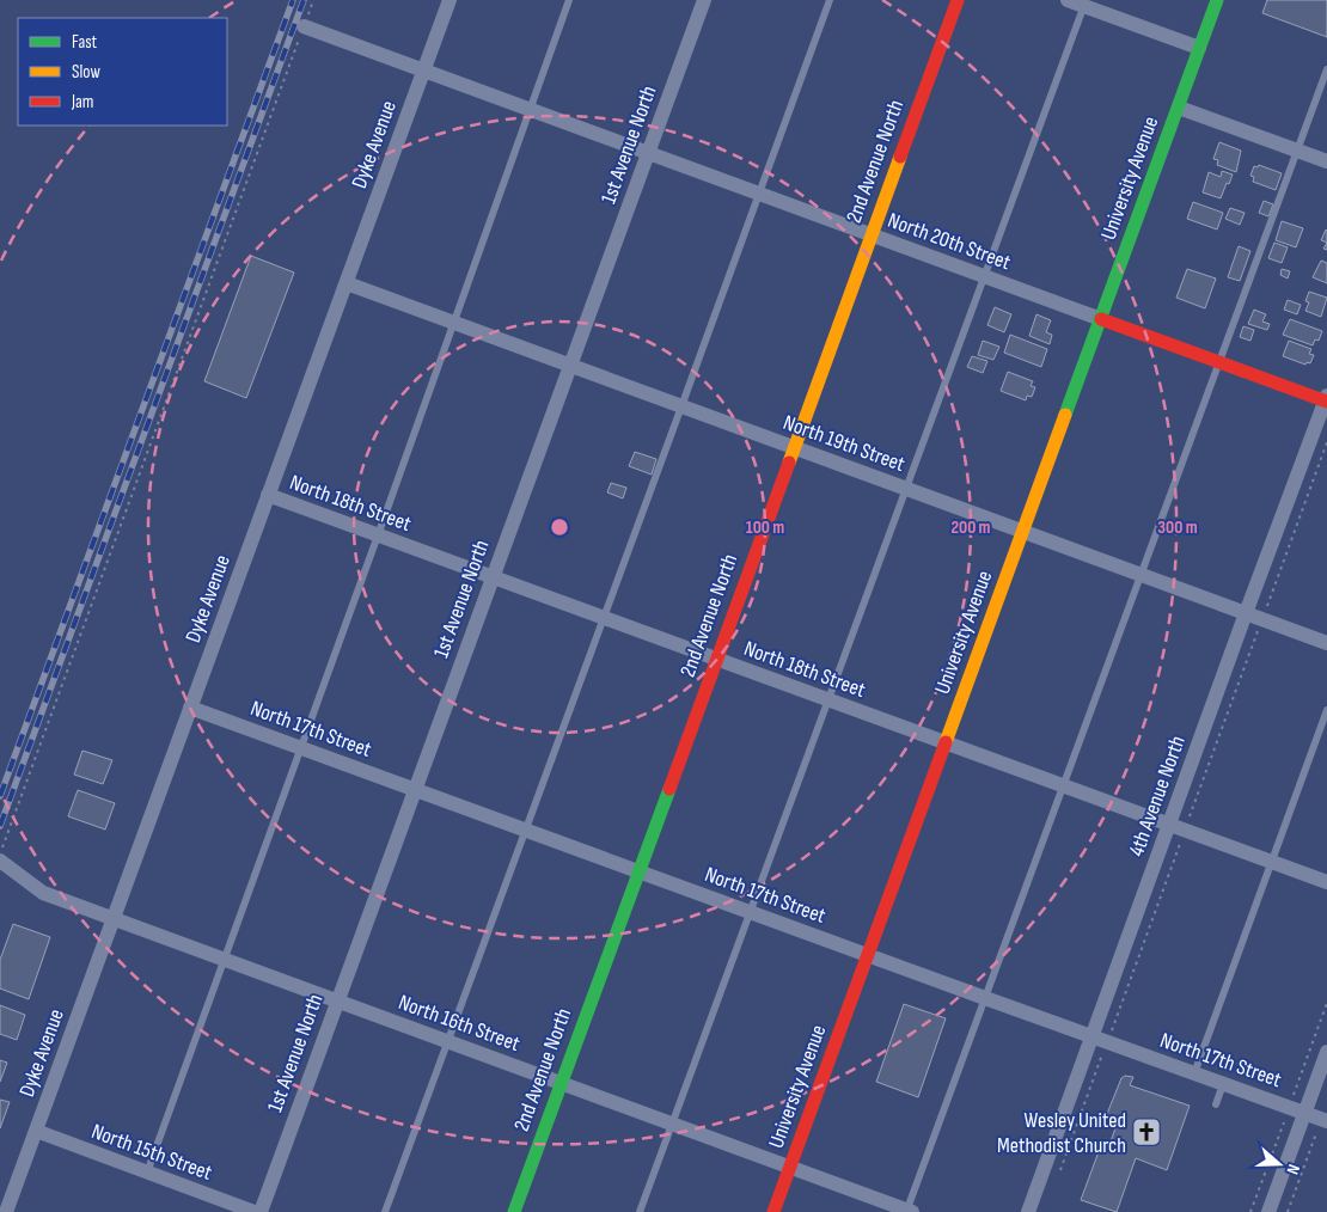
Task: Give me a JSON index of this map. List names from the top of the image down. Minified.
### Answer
{"streets":{"street":["Dyke Avenue","1st Avenue North","2nd Avenue North","University Avenue","North 20th Street","North 19th Street","North 18th Street","North 17th Street","4th Avenue North","North 16th Street","North 15th Street"]},"crossings":[["Dyke Avenue","North 20th Street"],["Dyke Avenue","North 19th Street"],["Dyke Avenue","North 18th Street"],["Dyke Avenue","North 17th Street"],["Dyke Avenue","North 16th Street"],["Dyke Avenue","North 15th Street"],["1st Avenue North","North 20th Street"],["1st Avenue North","North 19th Street"],["1st Avenue North","North 18th Street"],["1st Avenue North","North 17th Street"],["1st Avenue North","North 16th Street"],["2nd Avenue North","North 20th Street"],["2nd Avenue North","North 19th Street"],["2nd Avenue North","North 18th Street"],["2nd Avenue North","North 17th Street"],["2nd Avenue North","North 16th Street"],["University Avenue","North 20th Street"],["University Avenue","North 19th Street"],["University Avenue","North 18th Street"],["University Avenue","North 17th Street"],["University Avenue","North 16th Street"],["North 20th Street","4th Avenue North"],["North 19th Street","4th Avenue North"],["North 18th Street","4th Avenue North"],["North 17th Street","4th Avenue North"]],"places":{"church":["Wesley United Methodist Church"]},"legend":["Fast","Slow","Jam"],"north":"right","rings":["100 m","200 m","300 m"]}
